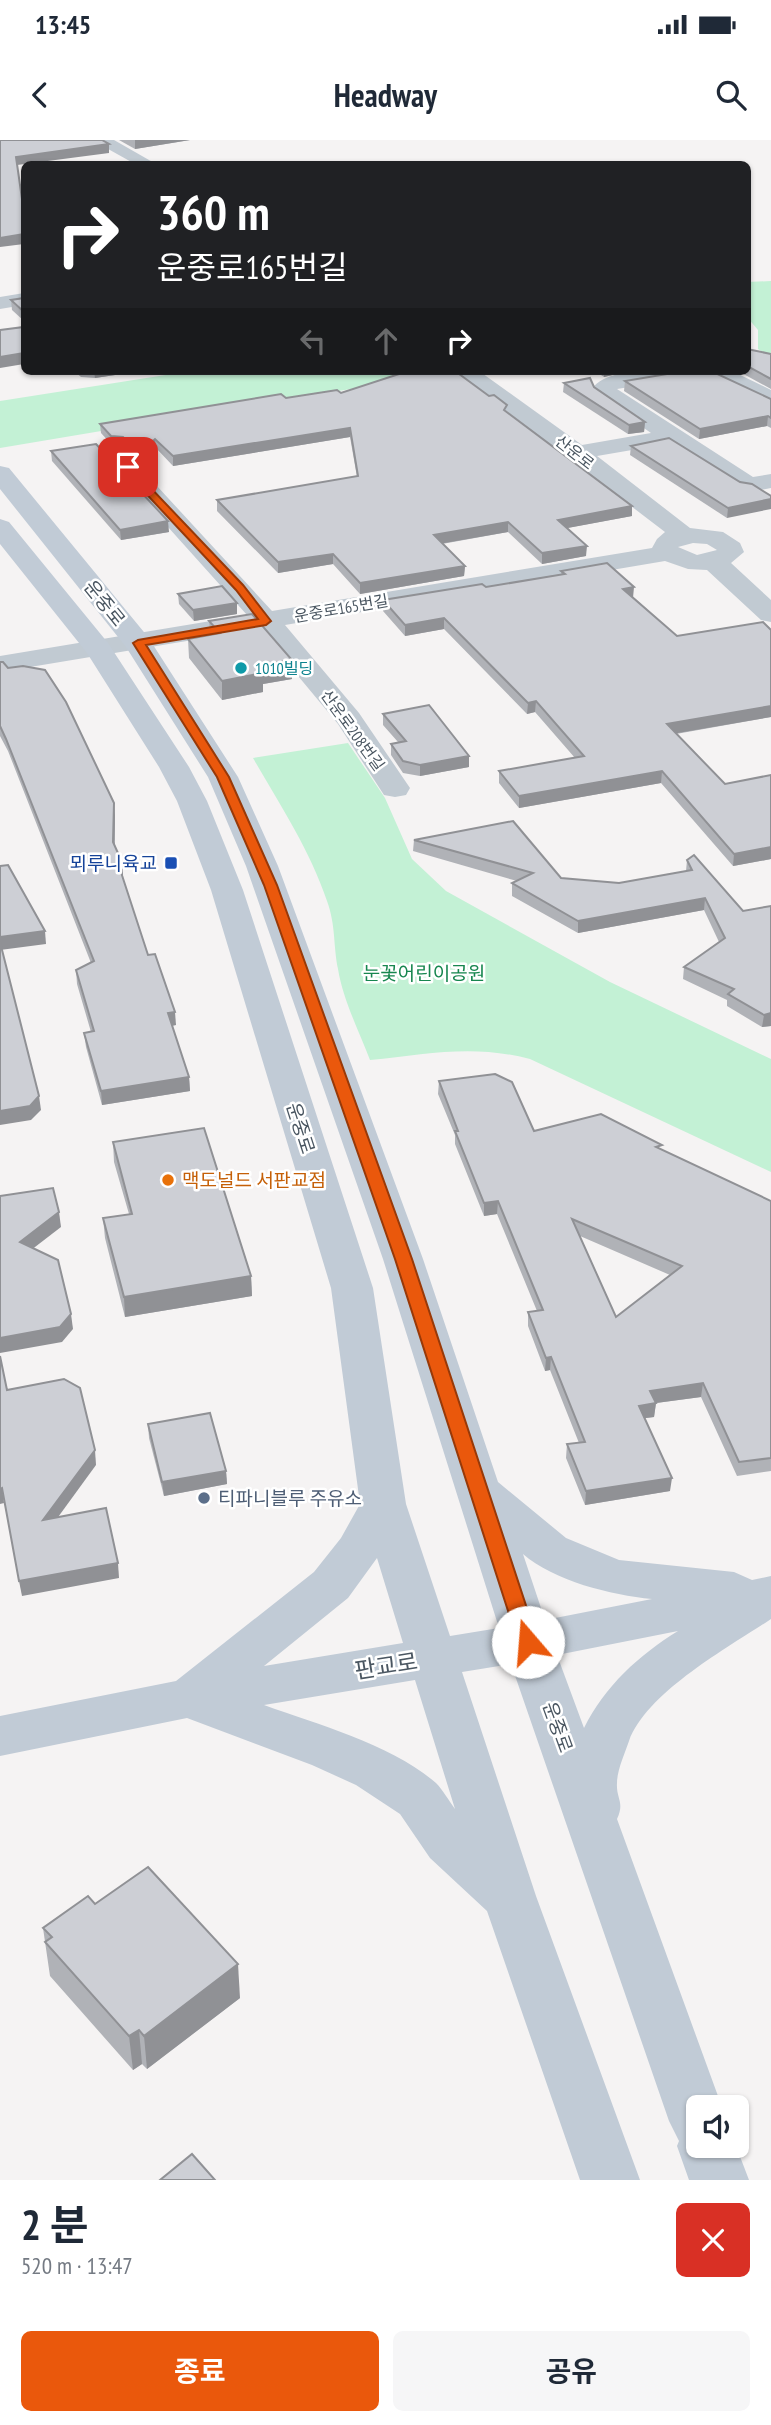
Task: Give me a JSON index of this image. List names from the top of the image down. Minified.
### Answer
{"streets":{"main road":["운중로","판교로"],"street":["산운로","운중로165번길","산운로208번길"]},"crossings":[["산운로","운중로165번길"],["운중로","운중로165번길"],["운중로","판교로"],["운중로165번길","산운로208번길"]],"parks":["눈꽃어린이공원"],"places":{"other":["1010빌딩","맥도널드 서판교점","티파니블루 주유소"],"transit":["뫼루니육교"]},"page":{"status":"13:45","header":"Headway","turn":["360 m","운중로165번길"],"heading":["2 분","520 m · 13:47"],"buttons":["종료","공유"]}}
